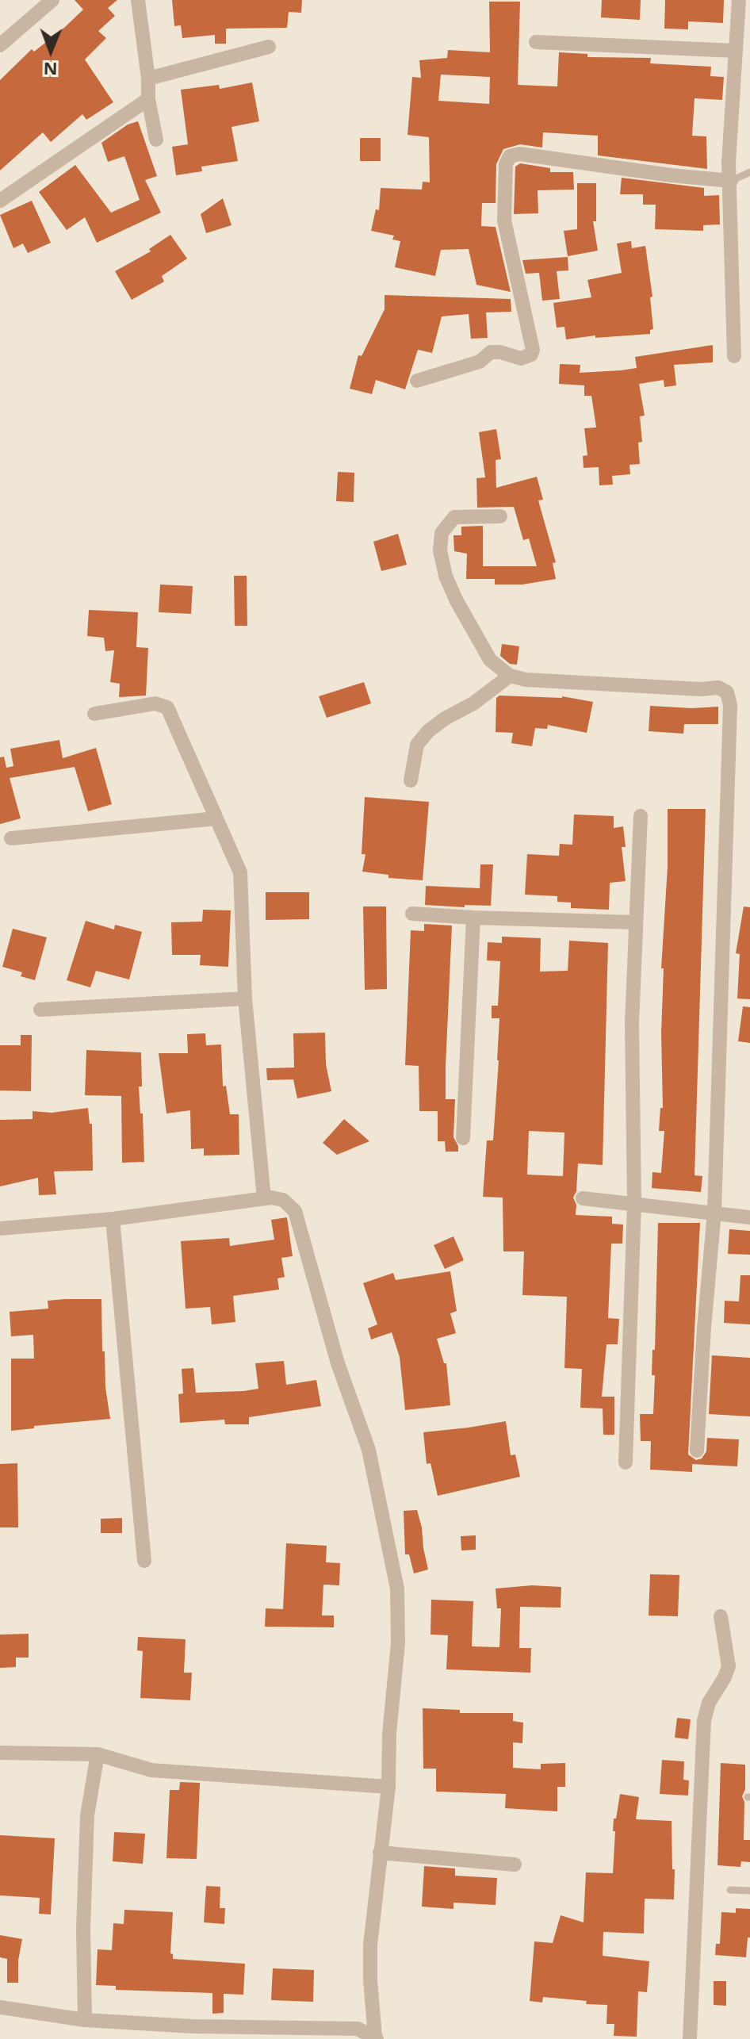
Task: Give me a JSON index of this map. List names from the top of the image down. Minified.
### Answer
{"north":"bottom"}
